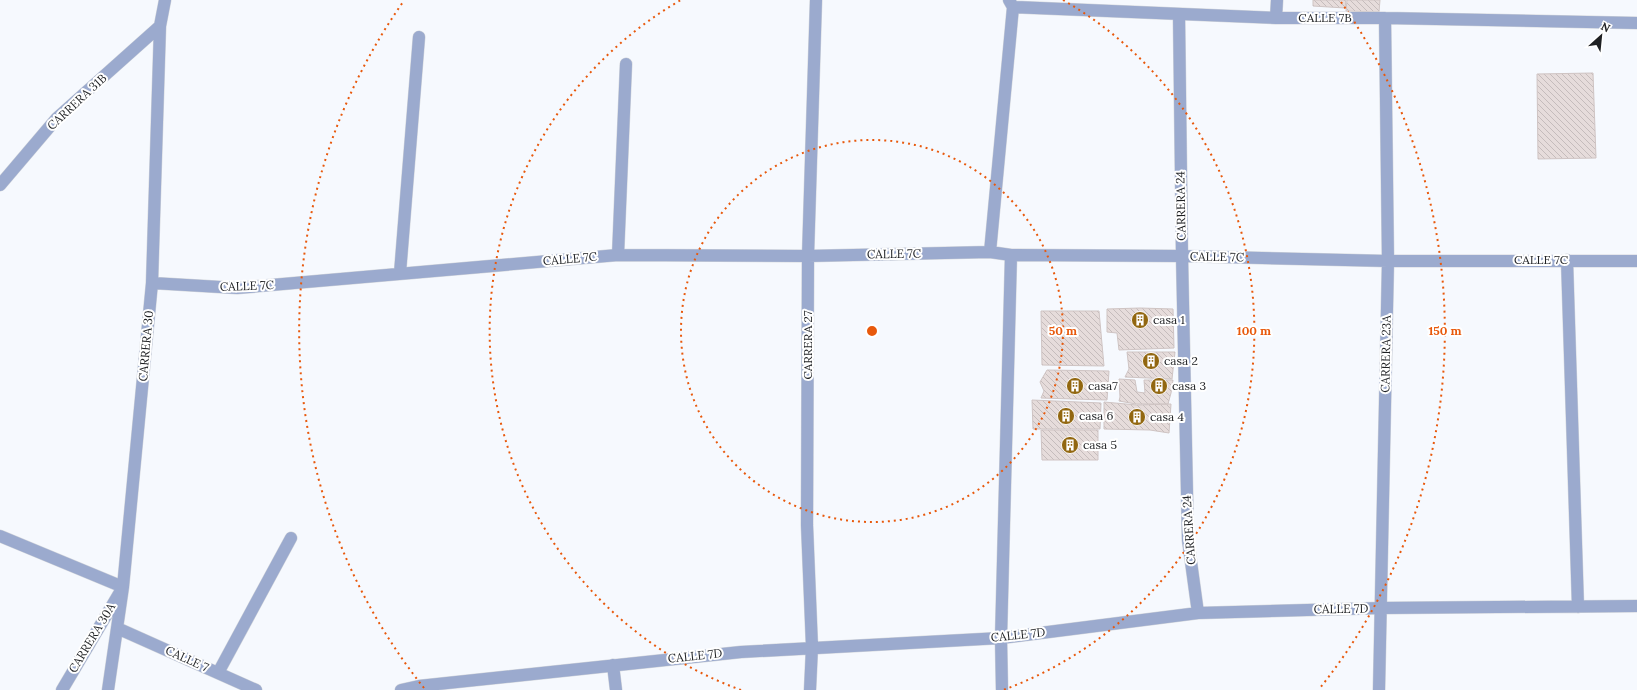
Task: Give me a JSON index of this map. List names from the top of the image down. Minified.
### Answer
{"streets":{"street":["CALLE 7B","CARRERA 31B","CARRERA 24","CALLE 7C","CARRERA 27","CARRERA 30","CARRERA 23A","CALLE 7D","CARRERA 30A","CALLE 7"]},"crossings":[["CALLE 7B","CARRERA 24"],["CALLE 7B","CARRERA 23A"],["CARRERA 31B","CARRERA 30"],["CARRERA 24","CALLE 7C"],["CARRERA 24","CALLE 7D"],["CALLE 7C","CARRERA 27"],["CALLE 7C","CARRERA 30"],["CALLE 7C","CARRERA 23A"],["CARRERA 27","CALLE 7D"],["CARRERA 30","CARRERA 30A"],["CARRERA 30","CALLE 7"],["CARRERA 23A","CALLE 7D"]],"places":{"building":["casa 1","casa 2","casa7","casa 3","casa 6","casa 4","casa 5"]},"north":"top right","rings":["50 m","100 m","150 m"]}
